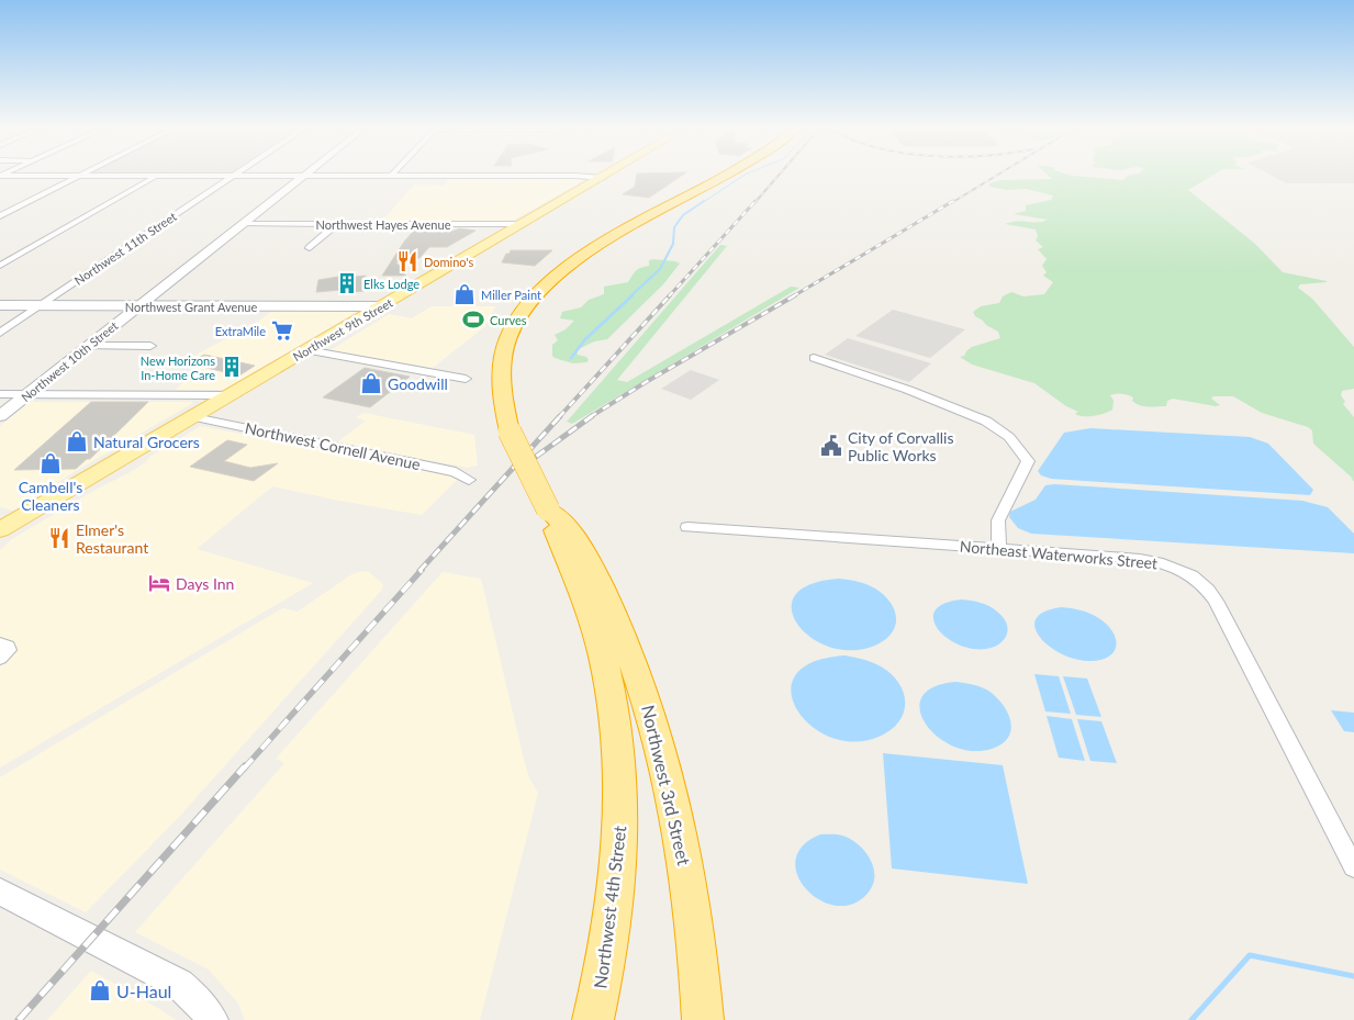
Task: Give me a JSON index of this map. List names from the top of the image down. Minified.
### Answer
{"streets":{"highway":["Northwest 3rd Street","Northwest 4th Street"],"main road":["Northwest Grant Avenue","Northwest 9th Street"],"street":["Northwest Hayes Avenue","Northwest 11th Street","Northwest 10th Street","Northwest Cornell Avenue","Northeast Waterworks Street"]},"crossings":[["Northwest Hayes Avenue","Northwest 9th Street"],["Northwest Hayes Avenue","Northwest 10th Street"],["Northwest 11th Street","Northwest Grant Avenue"],["Northwest Grant Avenue","Northwest 9th Street"],["Northwest Grant Avenue","Northwest 10th Street"],["Northwest 9th Street","Northwest Cornell Avenue"],["Northwest 3rd Street","Northwest 4th Street"]],"places":{"restaurant":["Domino's","Elmer's Restaurant"],"building":["Elks Lodge","New Horizons In-Home Care"],"shop":["Miller Paint","Goodwill","Natural Grocers","Cambell's Cleaners","U-Haul"],"sports":["Curves"],"supermarket":["ExtraMile"],"public building":["City of Corvallis Public Works"],"hotel":["Days Inn"]}}
